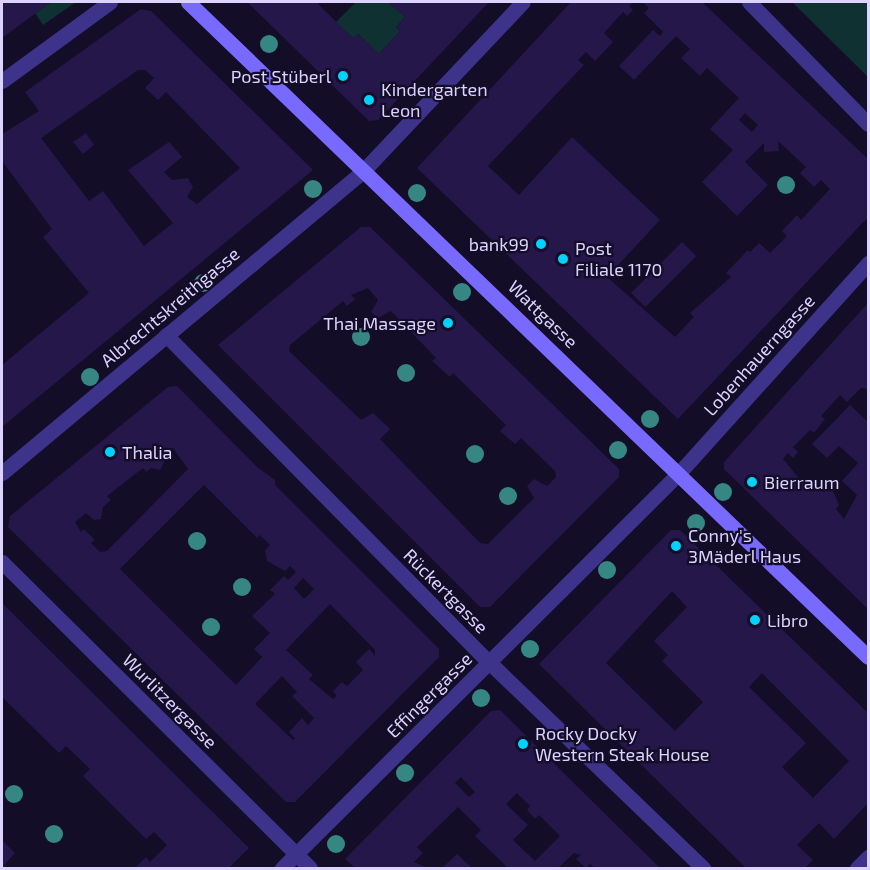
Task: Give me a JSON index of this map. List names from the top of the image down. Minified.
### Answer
{"streets":{"main road":["Wattgasse"],"street":["Albrechtskreithgasse","Lobenhauerngasse","Rückertgasse","Effingergasse","Wurlitzergasse"]},"crossings":[["Albrechtskreithgasse","Wattgasse"],["Albrechtskreithgasse","Rückertgasse"],["Wattgasse","Lobenhauerngasse"],["Wattgasse","Effingergasse"],["Lobenhauerngasse","Effingergasse"],["Rückertgasse","Effingergasse"],["Effingergasse","Wurlitzergasse"]],"places":["Post Stüberl","Kindergarten Leon","bank99","Post Filiale 1170","Thai Massage","Thalia","Bierraum","Conny's 3Mäderl Haus","Libro","Rocky Docky Western Steak House"]}
